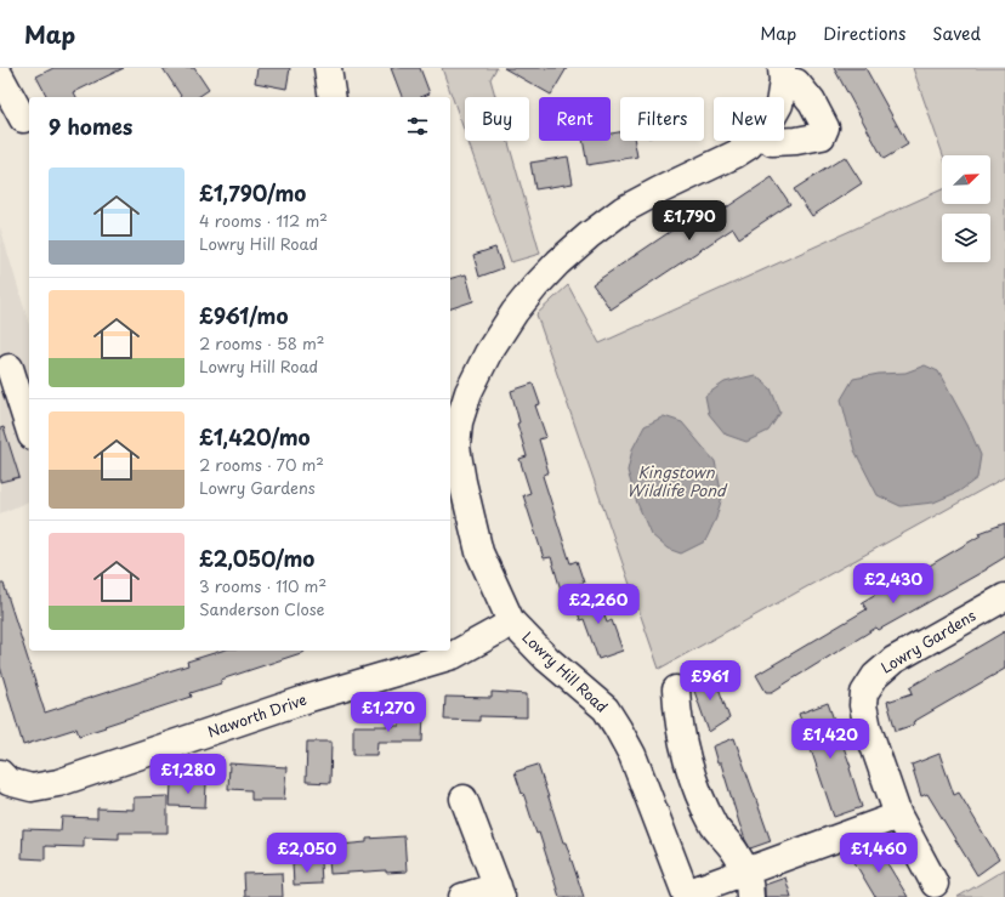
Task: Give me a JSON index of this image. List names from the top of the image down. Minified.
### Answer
{"streets":{"street":["Lowry Gardens","Lowry Hill Road","Naworth Drive"]},"crossings":[["Lowry Hill Road","Naworth Drive"]],"water":["Kingstown Wildlife Pond"],"north":"top right","page":{"header":"Map","nav":["Map","Directions","Saved"],"chip":["Buy","Rent","Filters","New"],"heading":"9 homes","list":[{"name":"£1,790/mo","note":"4 rooms · 112 m² · Lowry Hill Road"},{"name":"£961/mo","note":"2 rooms · 58 m² · Lowry Hill Road"},{"name":"£1,420/mo","note":"2 rooms · 70 m² · Lowry Gardens"},{"name":"£2,050/mo","note":"3 rooms · 110 m² · Sanderson Close"}],"price":["£1,790","£2,430","£2,260","£961","£1,270","£1,420","£1,280","£2,050","£1,460"]}}
